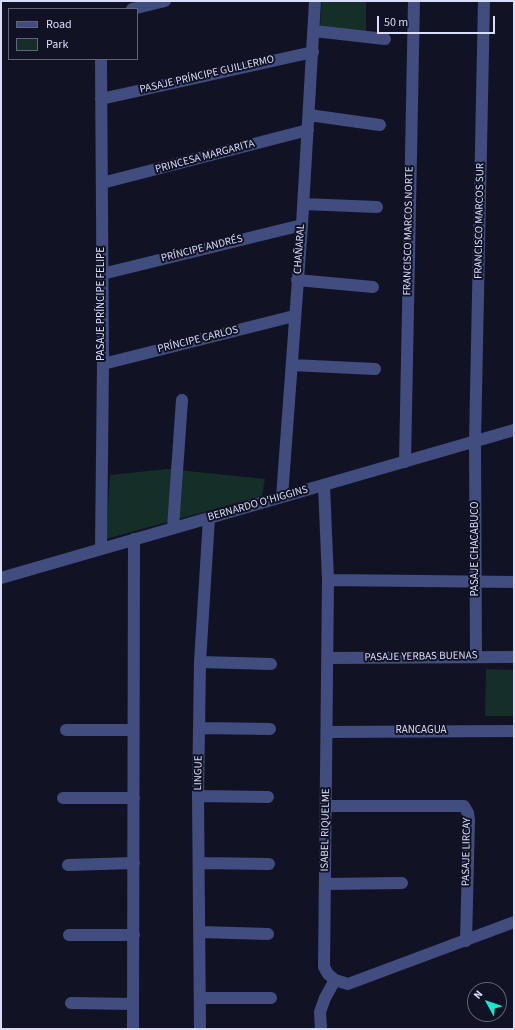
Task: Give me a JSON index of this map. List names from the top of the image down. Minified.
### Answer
{"streets":{"street":["PASAJE PRÍNCIPE GUILLERMO","PRINCESA MARGARITA","FRANCISCO MARCOS SUR","FRANCISCO MARCOS NORTE","PRÍNCIPE ANDRÉS","CHAÑARAL","PASAJE PRÍNCIPE FELIPE","PRÍNCIPE CARLOS","BERNARDO O'HIGGINS","PASAJE CHACABUCO","PASAJE YERBAS BUENAS","RANCAGUA","LINGUE","ISABEL RIQUELME","PASAJE LIRCAY"]},"crossings":[["PASAJE PRÍNCIPE GUILLERMO","CHAÑARAL"],["PASAJE PRÍNCIPE GUILLERMO","PASAJE PRÍNCIPE FELIPE"],["PRINCESA MARGARITA","CHAÑARAL"],["PRINCESA MARGARITA","PASAJE PRÍNCIPE FELIPE"],["FRANCISCO MARCOS SUR","BERNARDO O'HIGGINS"],["FRANCISCO MARCOS SUR","PASAJE CHACABUCO"],["FRANCISCO MARCOS NORTE","BERNARDO O'HIGGINS"],["PRÍNCIPE ANDRÉS","CHAÑARAL"],["PRÍNCIPE ANDRÉS","PASAJE PRÍNCIPE FELIPE"],["CHAÑARAL","PRÍNCIPE CARLOS"],["CHAÑARAL","BERNARDO O'HIGGINS"],["PASAJE PRÍNCIPE FELIPE","PRÍNCIPE CARLOS"],["PASAJE PRÍNCIPE FELIPE","BERNARDO O'HIGGINS"],["BERNARDO O'HIGGINS","PASAJE CHACABUCO"],["BERNARDO O'HIGGINS","LINGUE"],["BERNARDO O'HIGGINS","ISABEL RIQUELME"],["PASAJE CHACABUCO","PASAJE YERBAS BUENAS"],["PASAJE YERBAS BUENAS","ISABEL RIQUELME"],["RANCAGUA","ISABEL RIQUELME"],["ISABEL RIQUELME","PASAJE LIRCAY"]],"legend":["Road","Park"],"scale_bar":"50 m","north":"top left"}
